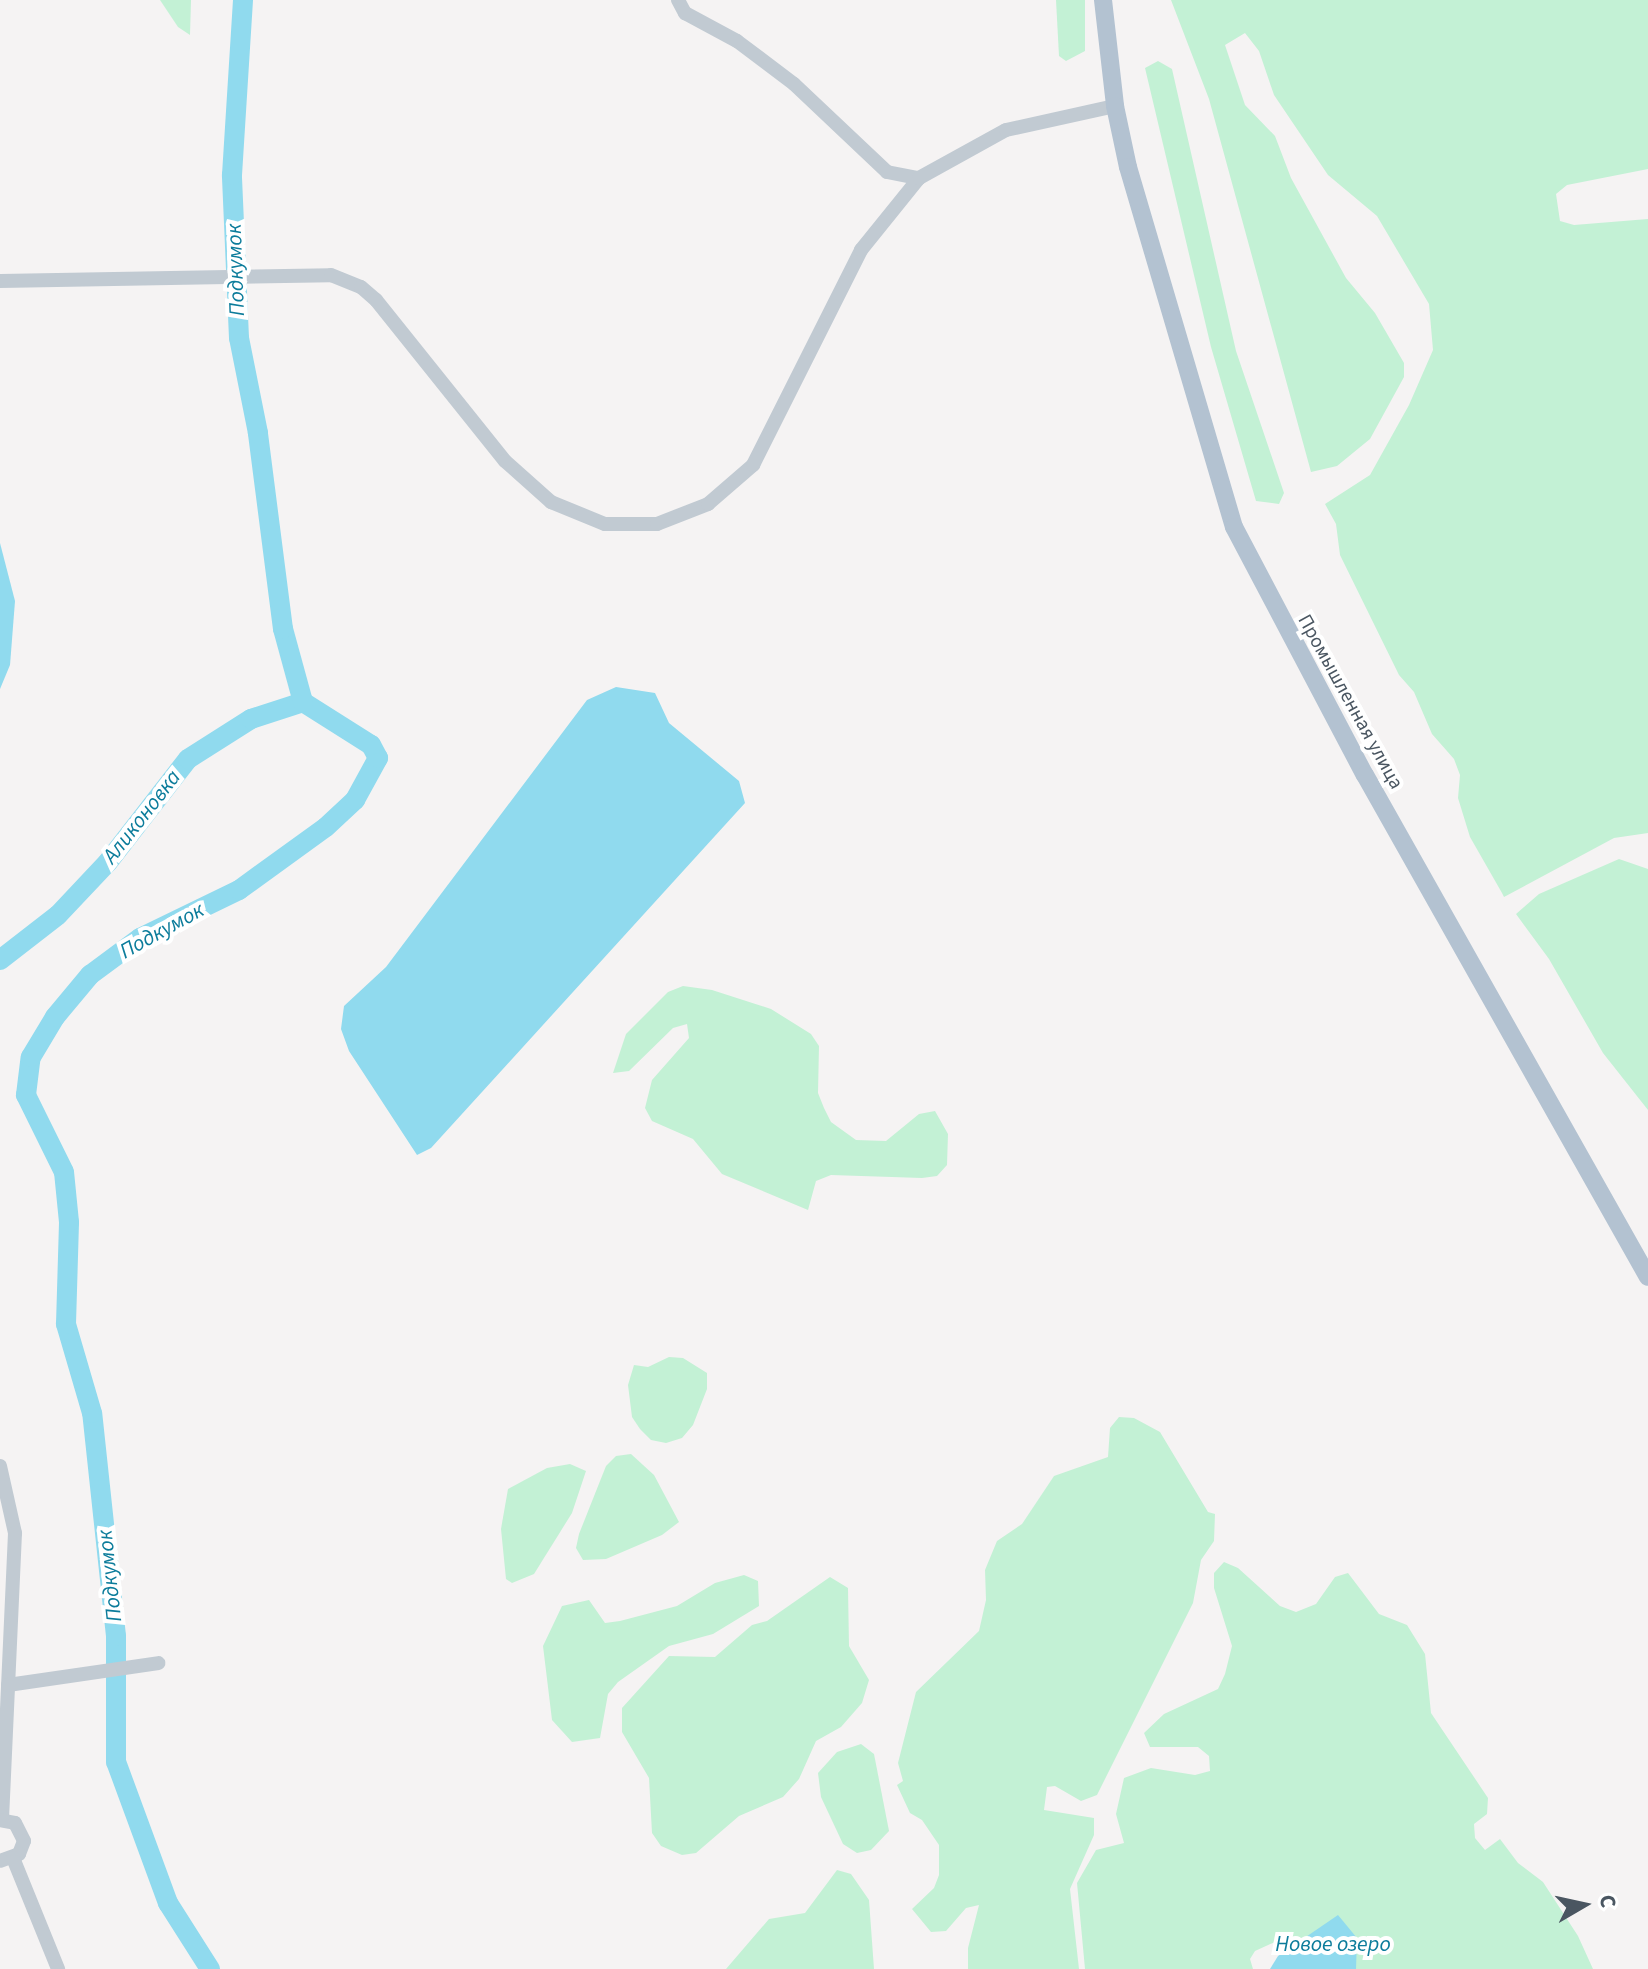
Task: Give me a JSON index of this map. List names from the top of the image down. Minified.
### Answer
{"streets":{"main road":["Промышленная улица"]},"water":["Подкумок","Аликоновка","Новое озеро"],"north":"right"}
